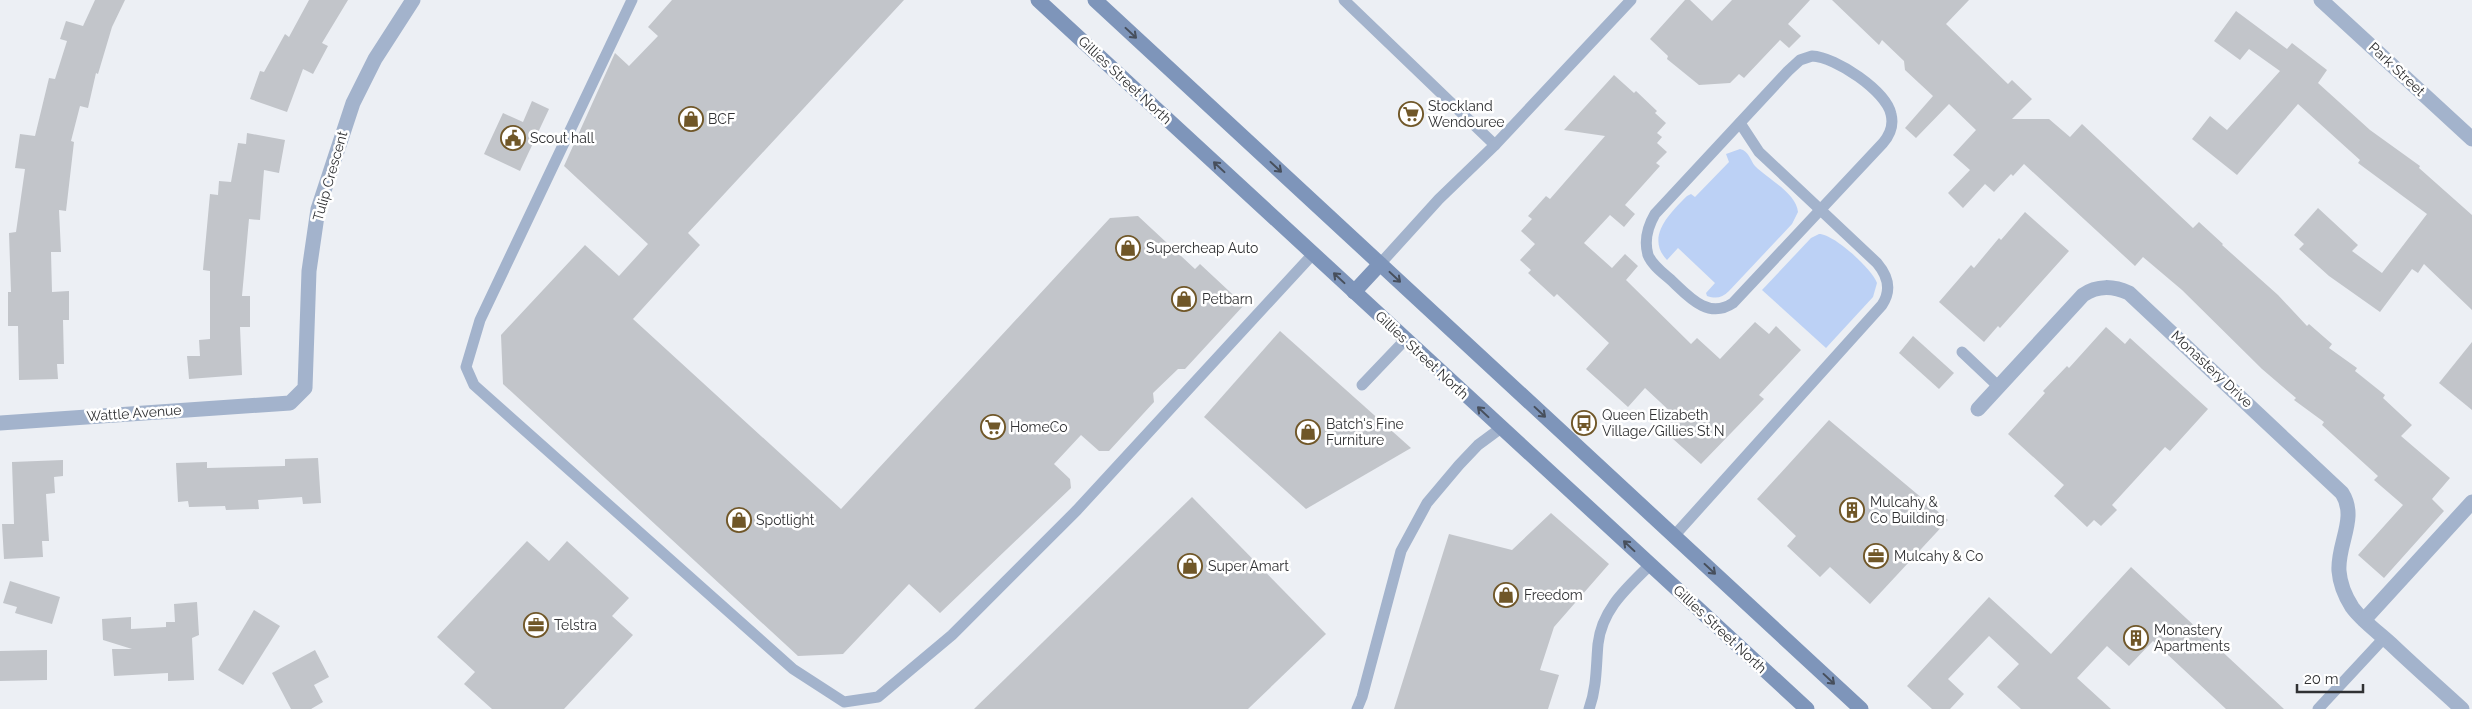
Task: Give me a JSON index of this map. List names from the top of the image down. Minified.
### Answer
{"streets":{"main road":["Gillies Street North"],"street":["Park Street","Tulip Crescent","Monastery Drive","Wattle Avenue"]},"crossings":[["Tulip Crescent","Wattle Avenue"]],"places":{"supermarket":["Stockland Wendouree","HomeCo"],"shop":["BCF","Supercheap Auto","Petbarn","Batch's Fine Furniture","Spotlight","Super Amart","Freedom"],"public building":["Scout hall"],"bus stop":["Queen Elizabeth Village/Gillies St N"],"building":["Mulcahy & Co Building","Monastery Apartments"],"office":["Mulcahy & Co","Telstra"]},"scale_bar":"20 m"}
